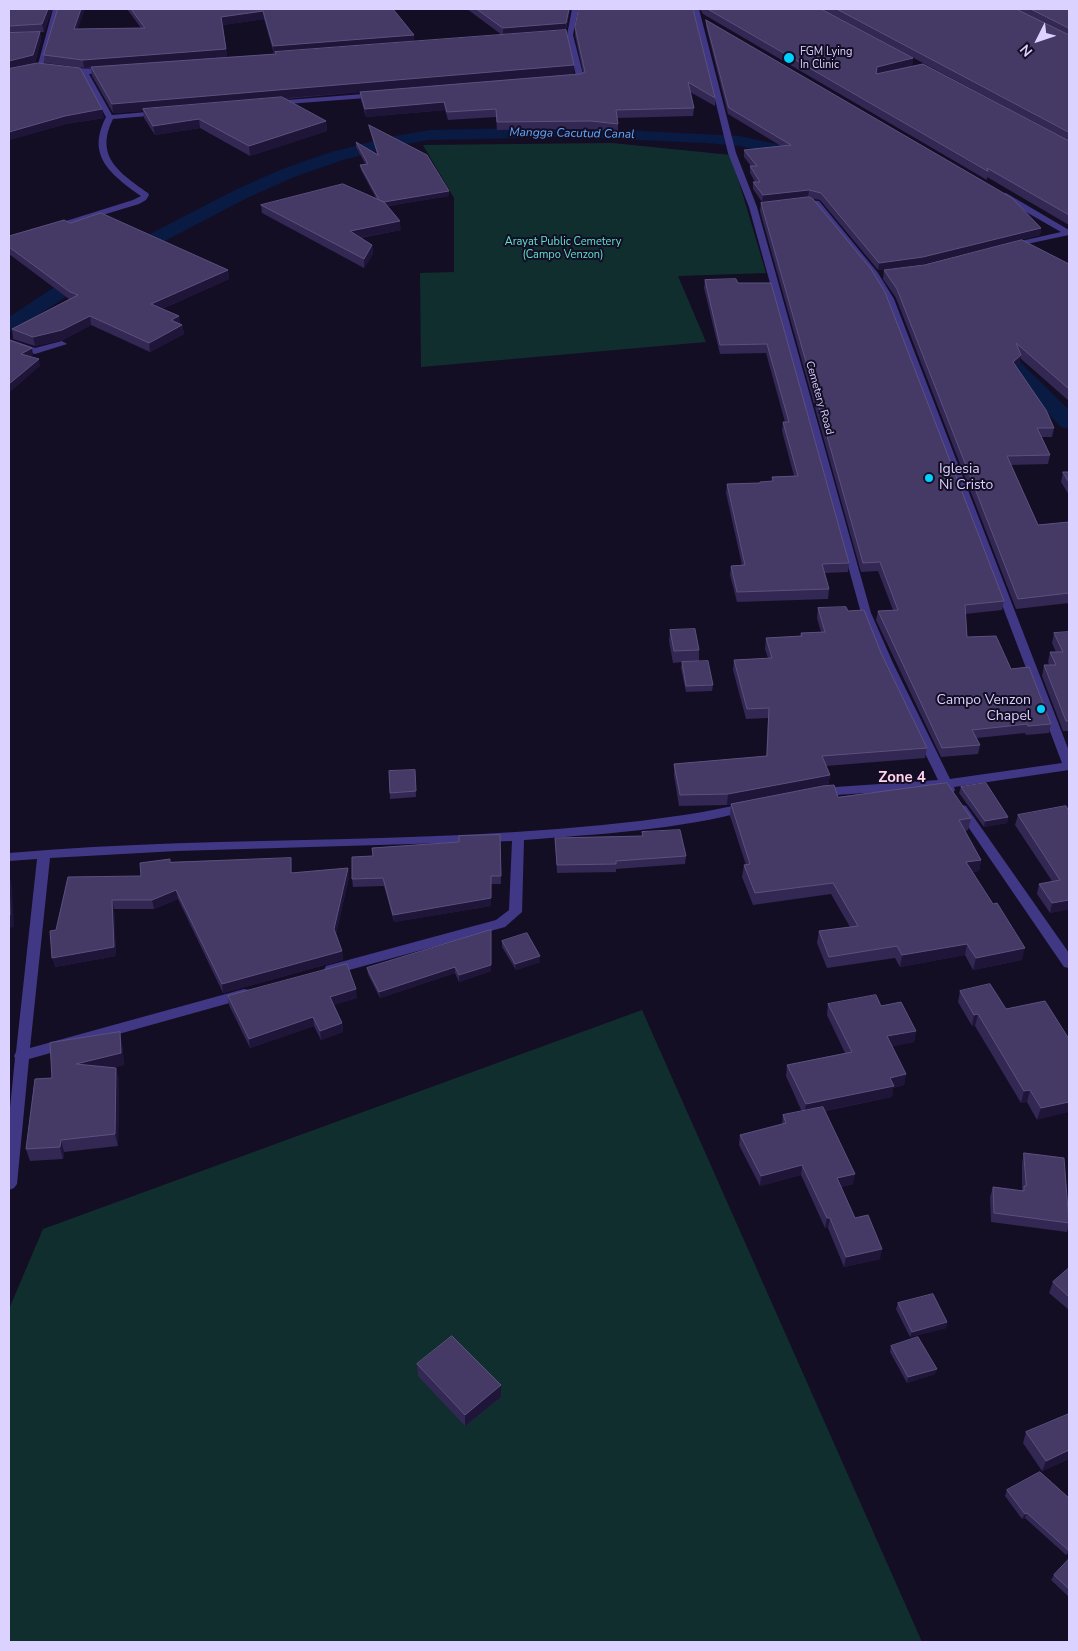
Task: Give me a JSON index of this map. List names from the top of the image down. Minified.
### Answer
{"streets":{"street":["Cemetery Road"]},"districts":["Zone 4"],"water":["Mangga Cacutud Canal"],"parks":["Arayat Public Cemetery (Campo Venzon)"],"places":["FGM Lying In Clinic","Iglesia Ni Cristo","Campo Venzon Chapel"],"north":"bottom left"}
